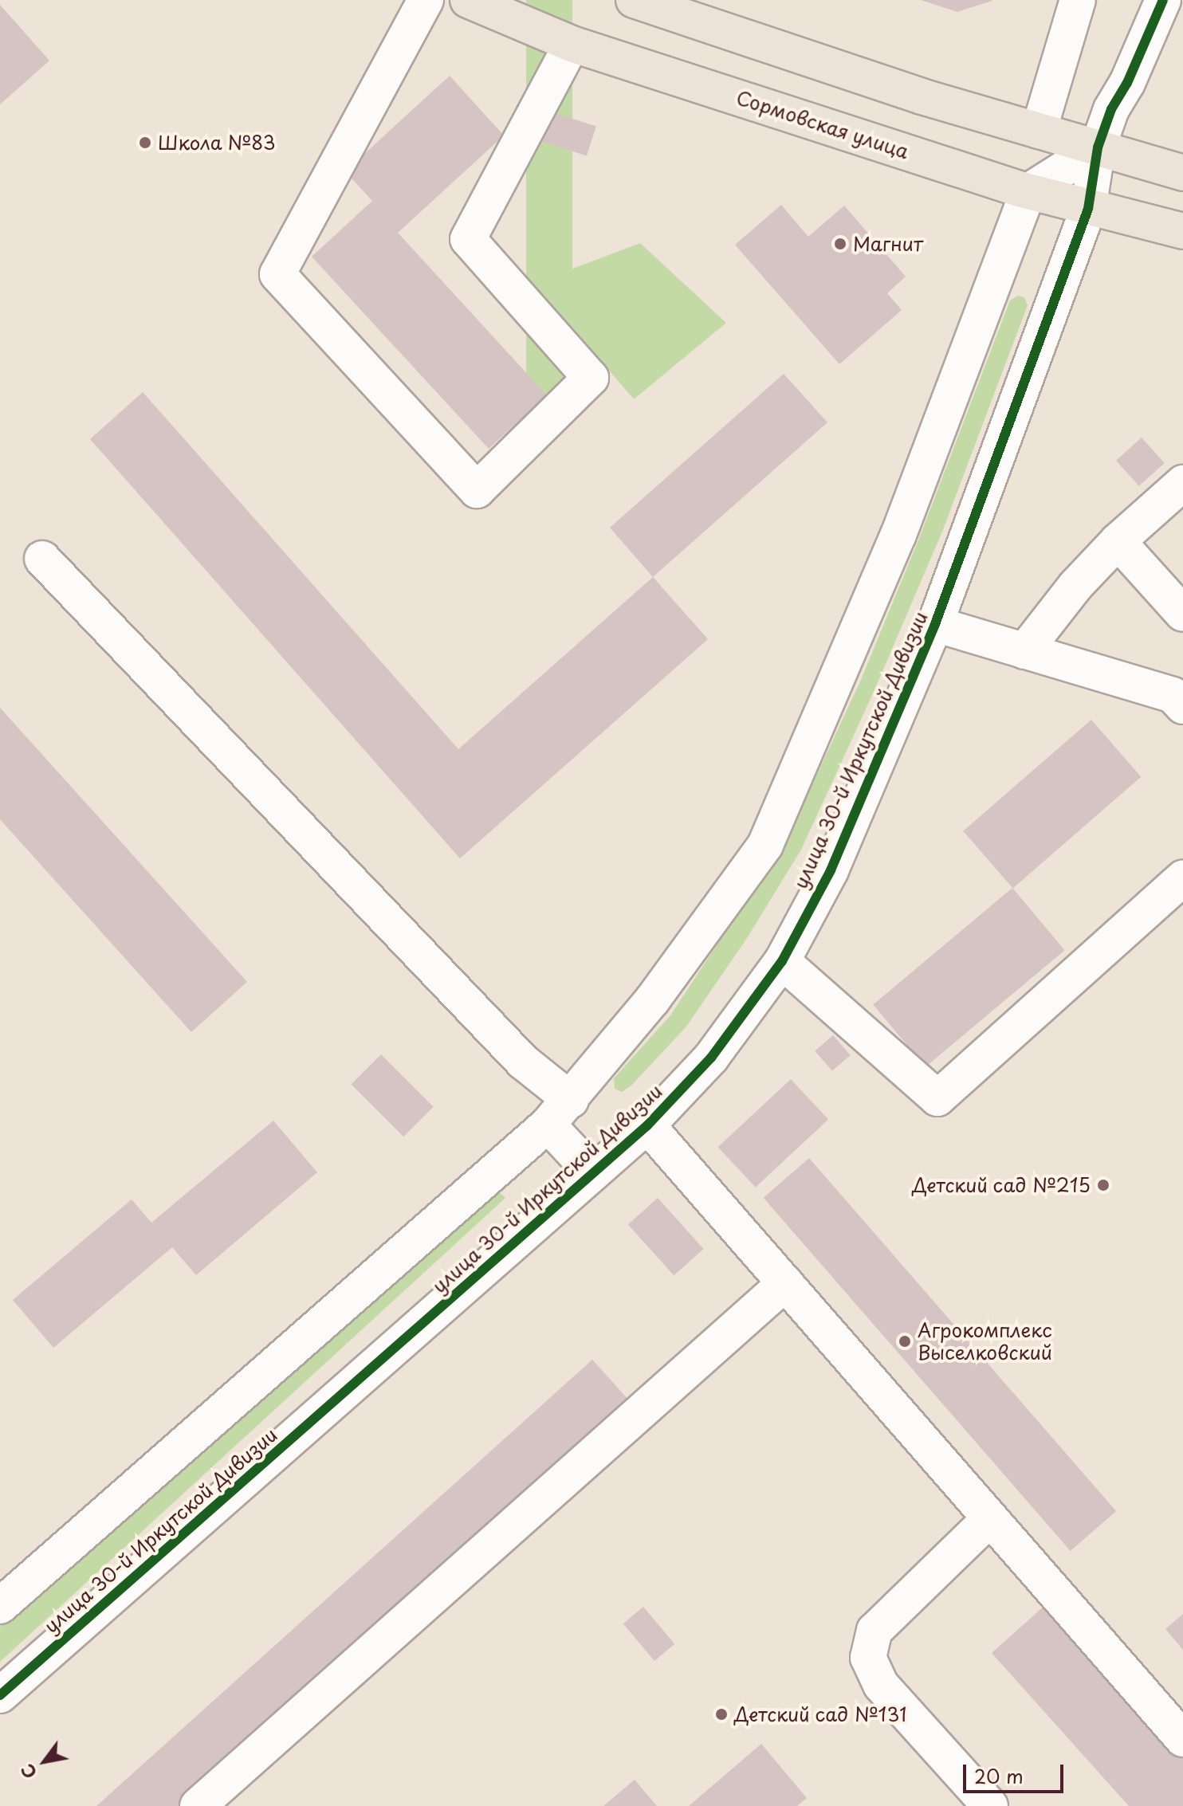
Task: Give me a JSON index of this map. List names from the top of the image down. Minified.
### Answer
{"streets":{"main road":["Сормовская улица"],"street":["улица 30-й Иркутской Дивизии"]},"crossings":[["Сормовская улица","улица 30-й Иркутской Дивизии"]],"places":["Школа №83","Магнит","Детский сад №215","Агрокомплекс Выселковский","Детский сад №131"],"scale_bar":"20 m","north":"bottom left"}
